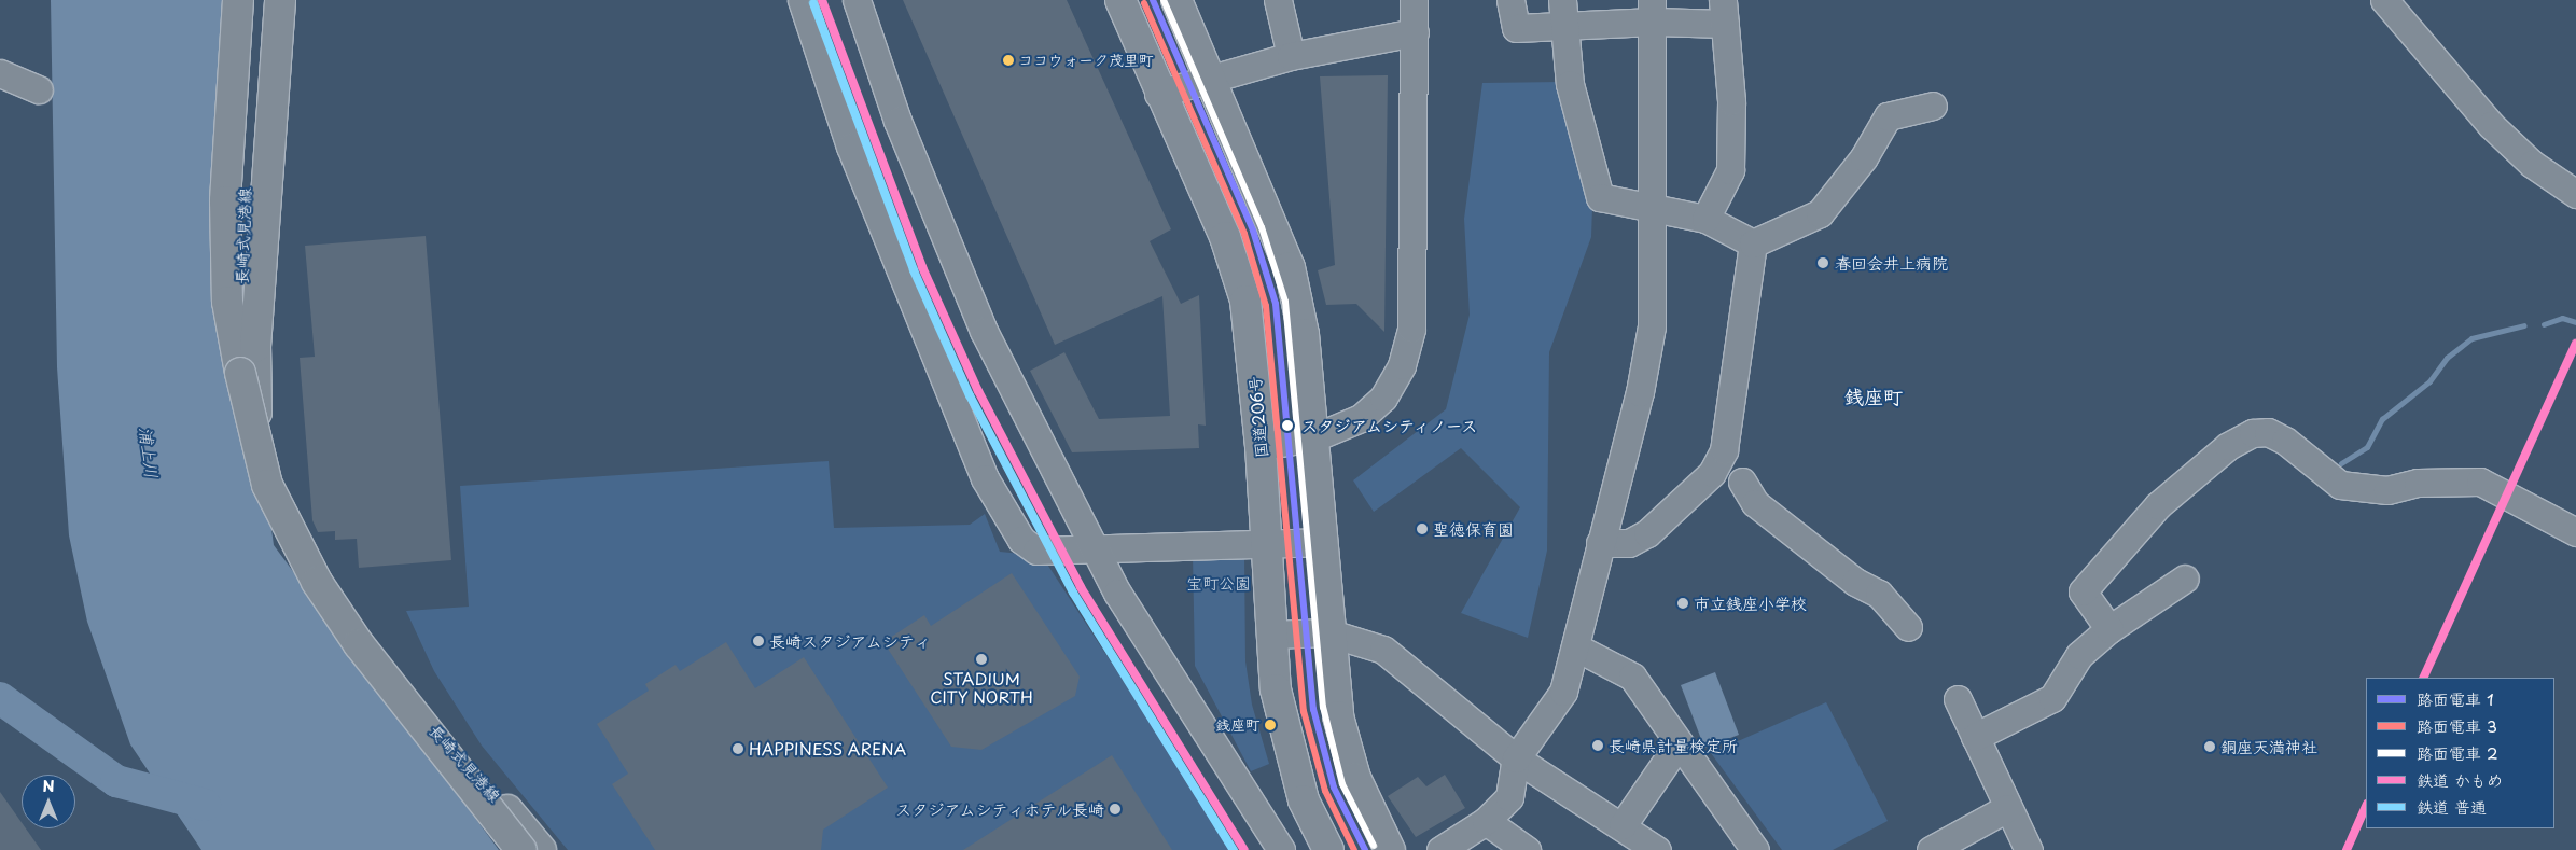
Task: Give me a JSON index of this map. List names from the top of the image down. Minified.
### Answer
{"streets":{"main road":["長崎式見港線","国道206号"]},"districts":["銭座町"],"water":["浦上川"],"parks":["宝町公園"],"places":["ココウォーク茂里町","春回会井上病院","スタジアムシティノース","聖徳保育園","市立銭座小学校","長崎スタジアムシティ","STADIUM CITY NORTH","銭座町","長崎県計量検定所","銅座天満神社","HAPPINESS ARENA","スタジアムシティホテル長崎"],"lines":["tram line 1","tram line 2","rail line かもめ","tram line 3","rail line 普通"],"legend":["路面電車 1","路面電車 3","路面電車 2","鉄道 かもめ","鉄道 普通"],"north":"top"}
